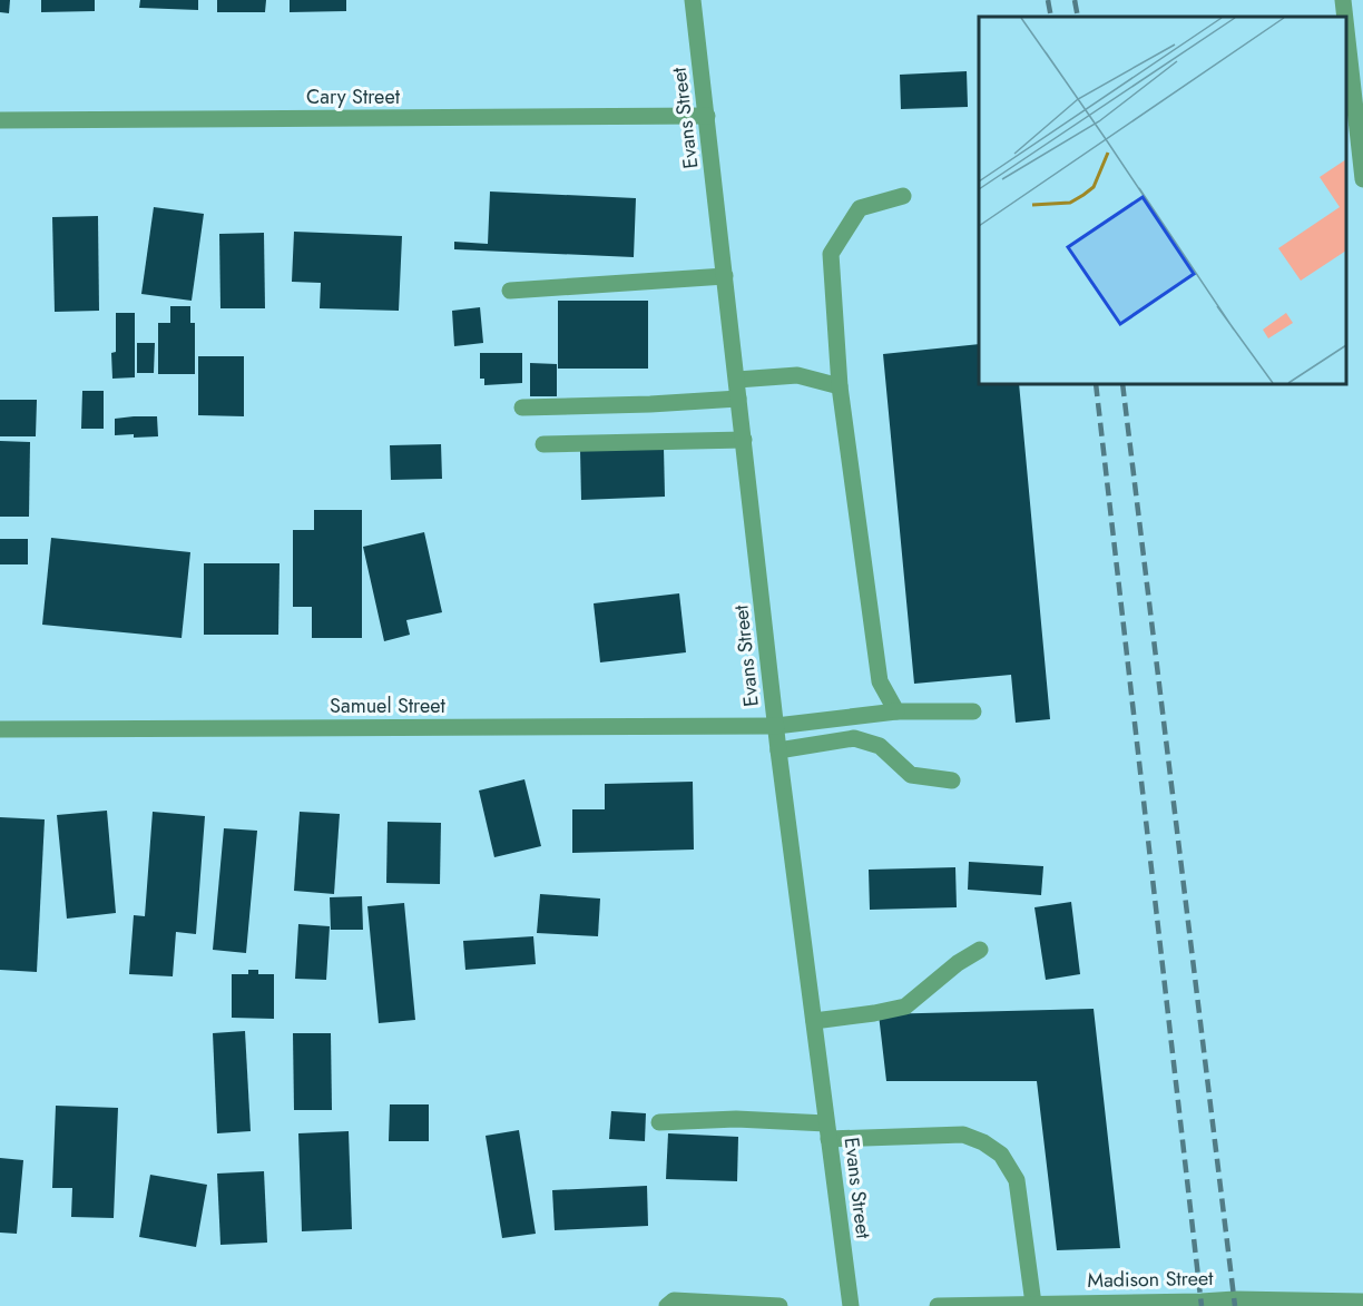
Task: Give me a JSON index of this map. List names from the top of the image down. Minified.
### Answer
{"streets":{"street":["Cary Street","Evans Street","Samuel Street","Madison Street"]},"crossings":[["Cary Street","Evans Street"],["Evans Street","Samuel Street"]]}
